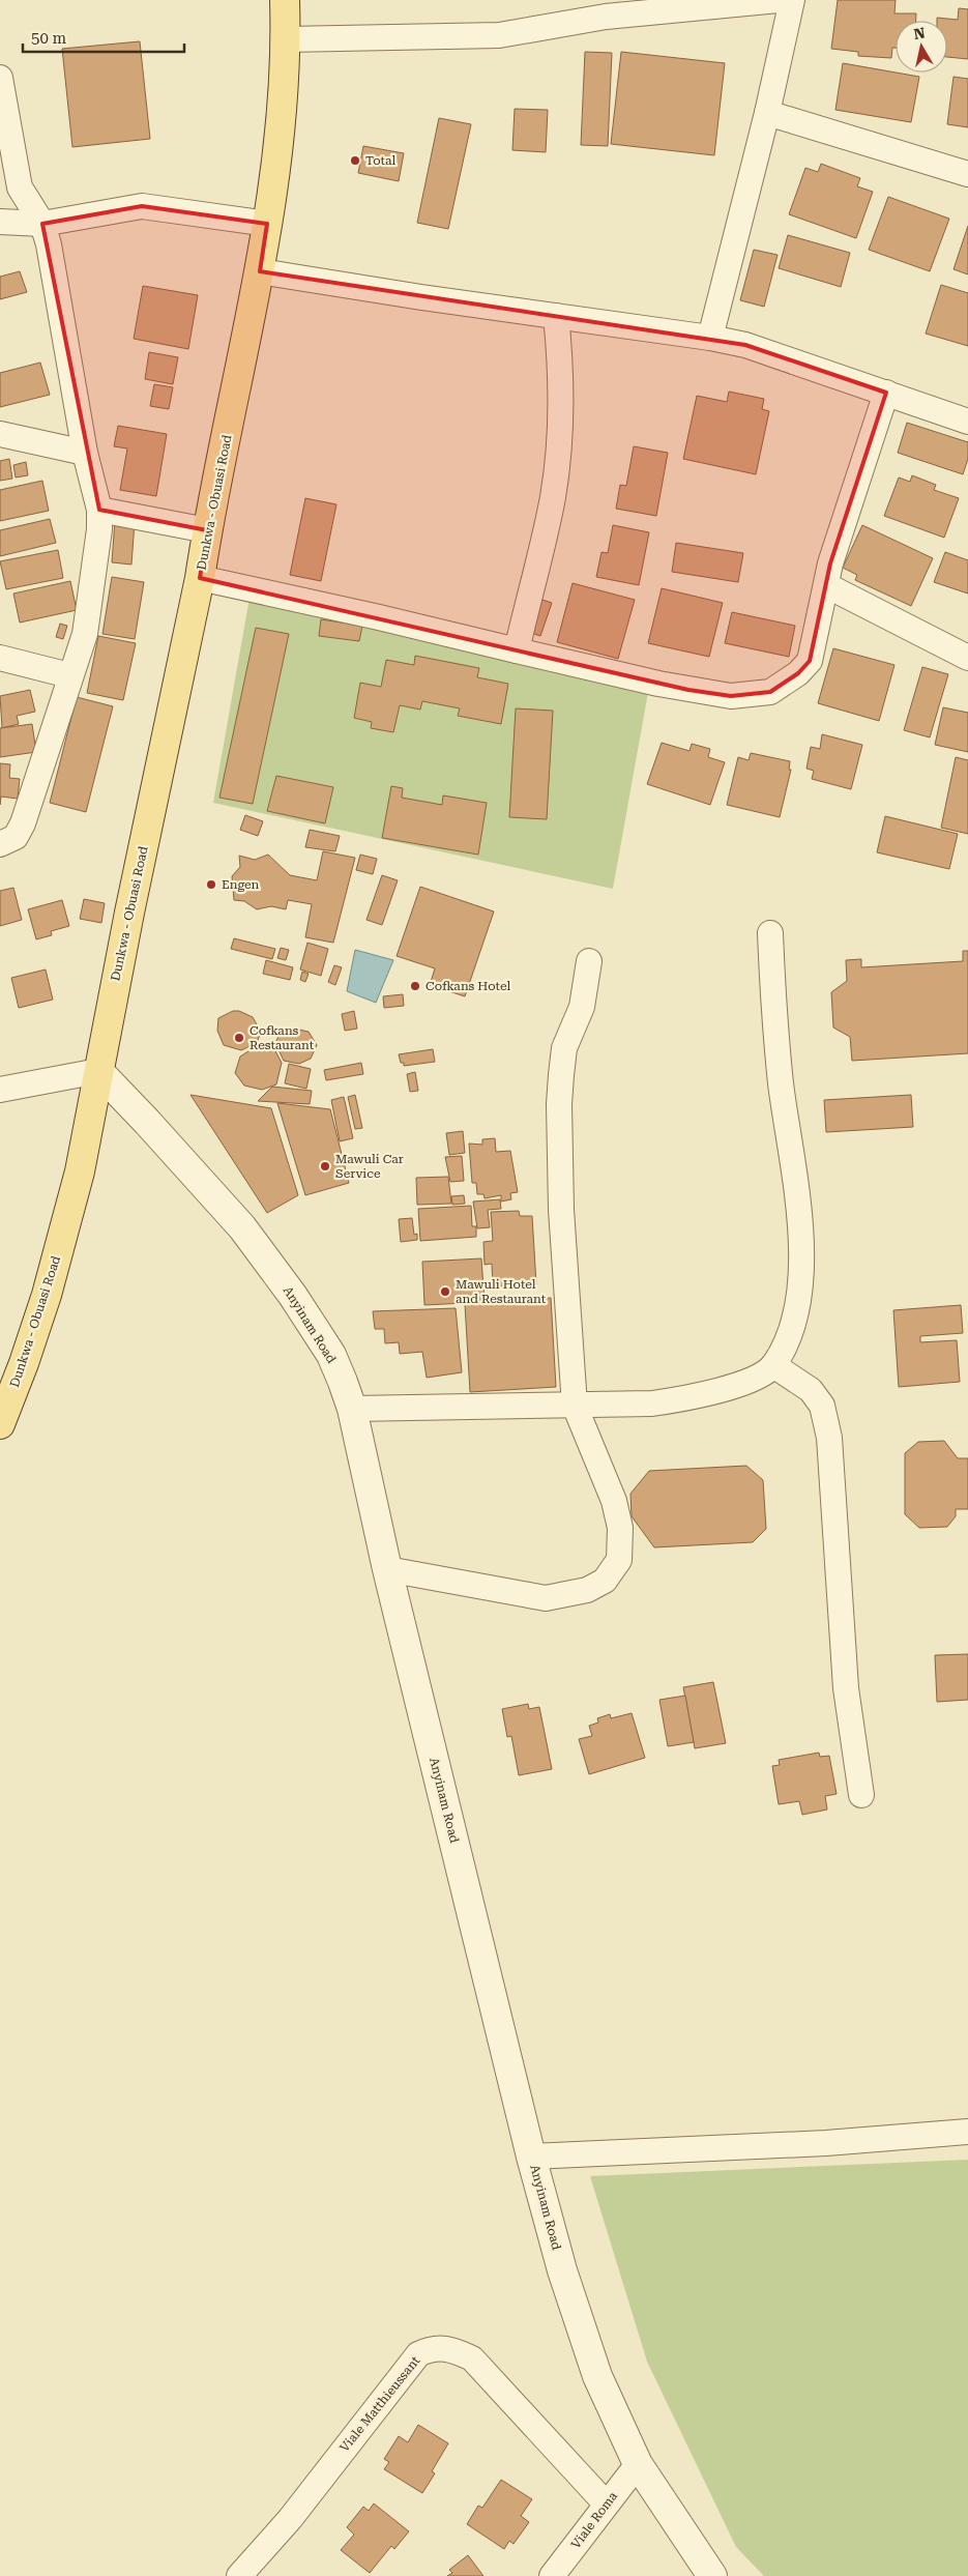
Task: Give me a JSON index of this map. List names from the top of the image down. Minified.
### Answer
{"streets":{"main road":["Dunkwa - Obuasi Road"],"street":["Anyinam Road","Viale Matthieussant","Viale Roma"]},"crossings":[["Dunkwa - Obuasi Road","Anyinam Road"],["Anyinam Road","Viale Roma"],["Viale Matthieussant","Viale Roma"]],"places":["Total","Engen","Cofkans Hotel","Cofkans Restaurant","Mawuli Car Service","Mawuli Hotel and Restaurant"],"scale_bar":"50 m","north":"top"}
